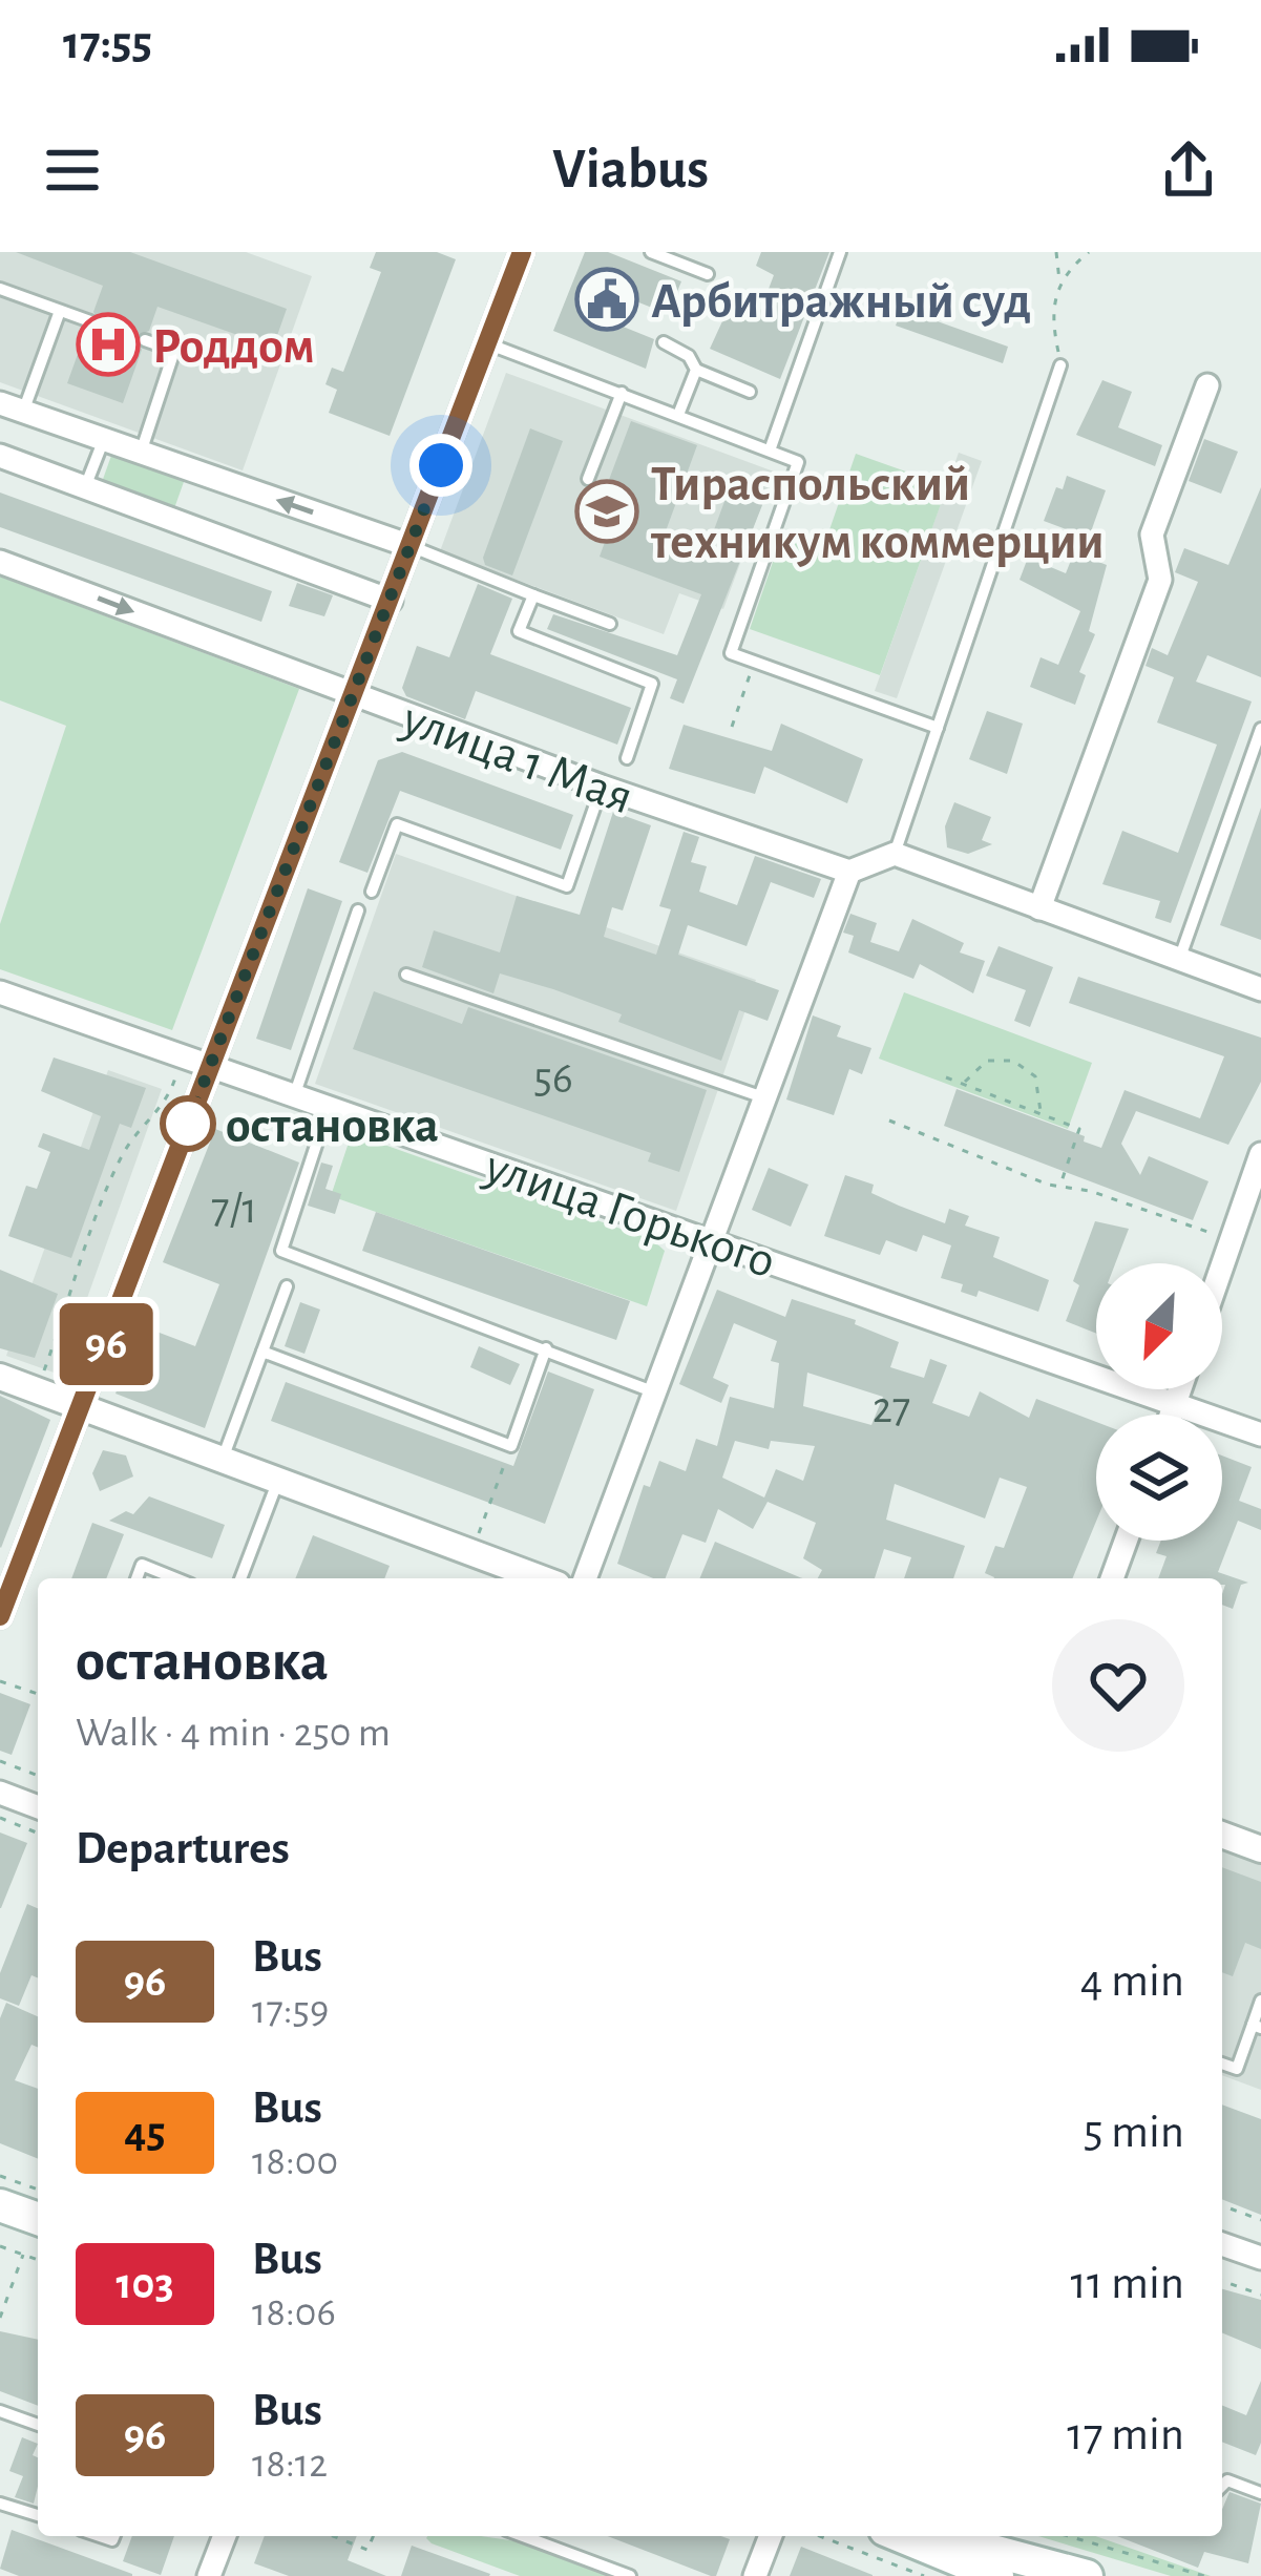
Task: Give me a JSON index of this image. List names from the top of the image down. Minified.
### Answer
{"streets":{"street":["улица 1 Мая","улица Горького"]},"places":{"public building":["Арбитражный суд"],"hospital":["Роддом"],"school or university":["Тираспольский техникум коммерции"],"other":["остановка"]},"lines":["bus line 96"],"house_numbers":["56","7/1","27"],"north":"bottom left","page":{"status":"17:55","header":"Viabus","on_map":"96","heading":[["остановка","Walk · 4 min · 250 m"],"Departures"],"list":[{"mark":"96","name":"Bus","note":"17:59","value":"4 min"},{"mark":"45","name":"Bus","note":"18:00","value":"5 min"},{"mark":"103","name":"Bus","note":"18:06","value":"11 min"},{"mark":"96","name":"Bus","note":"18:12","value":"17 min"}]}}
